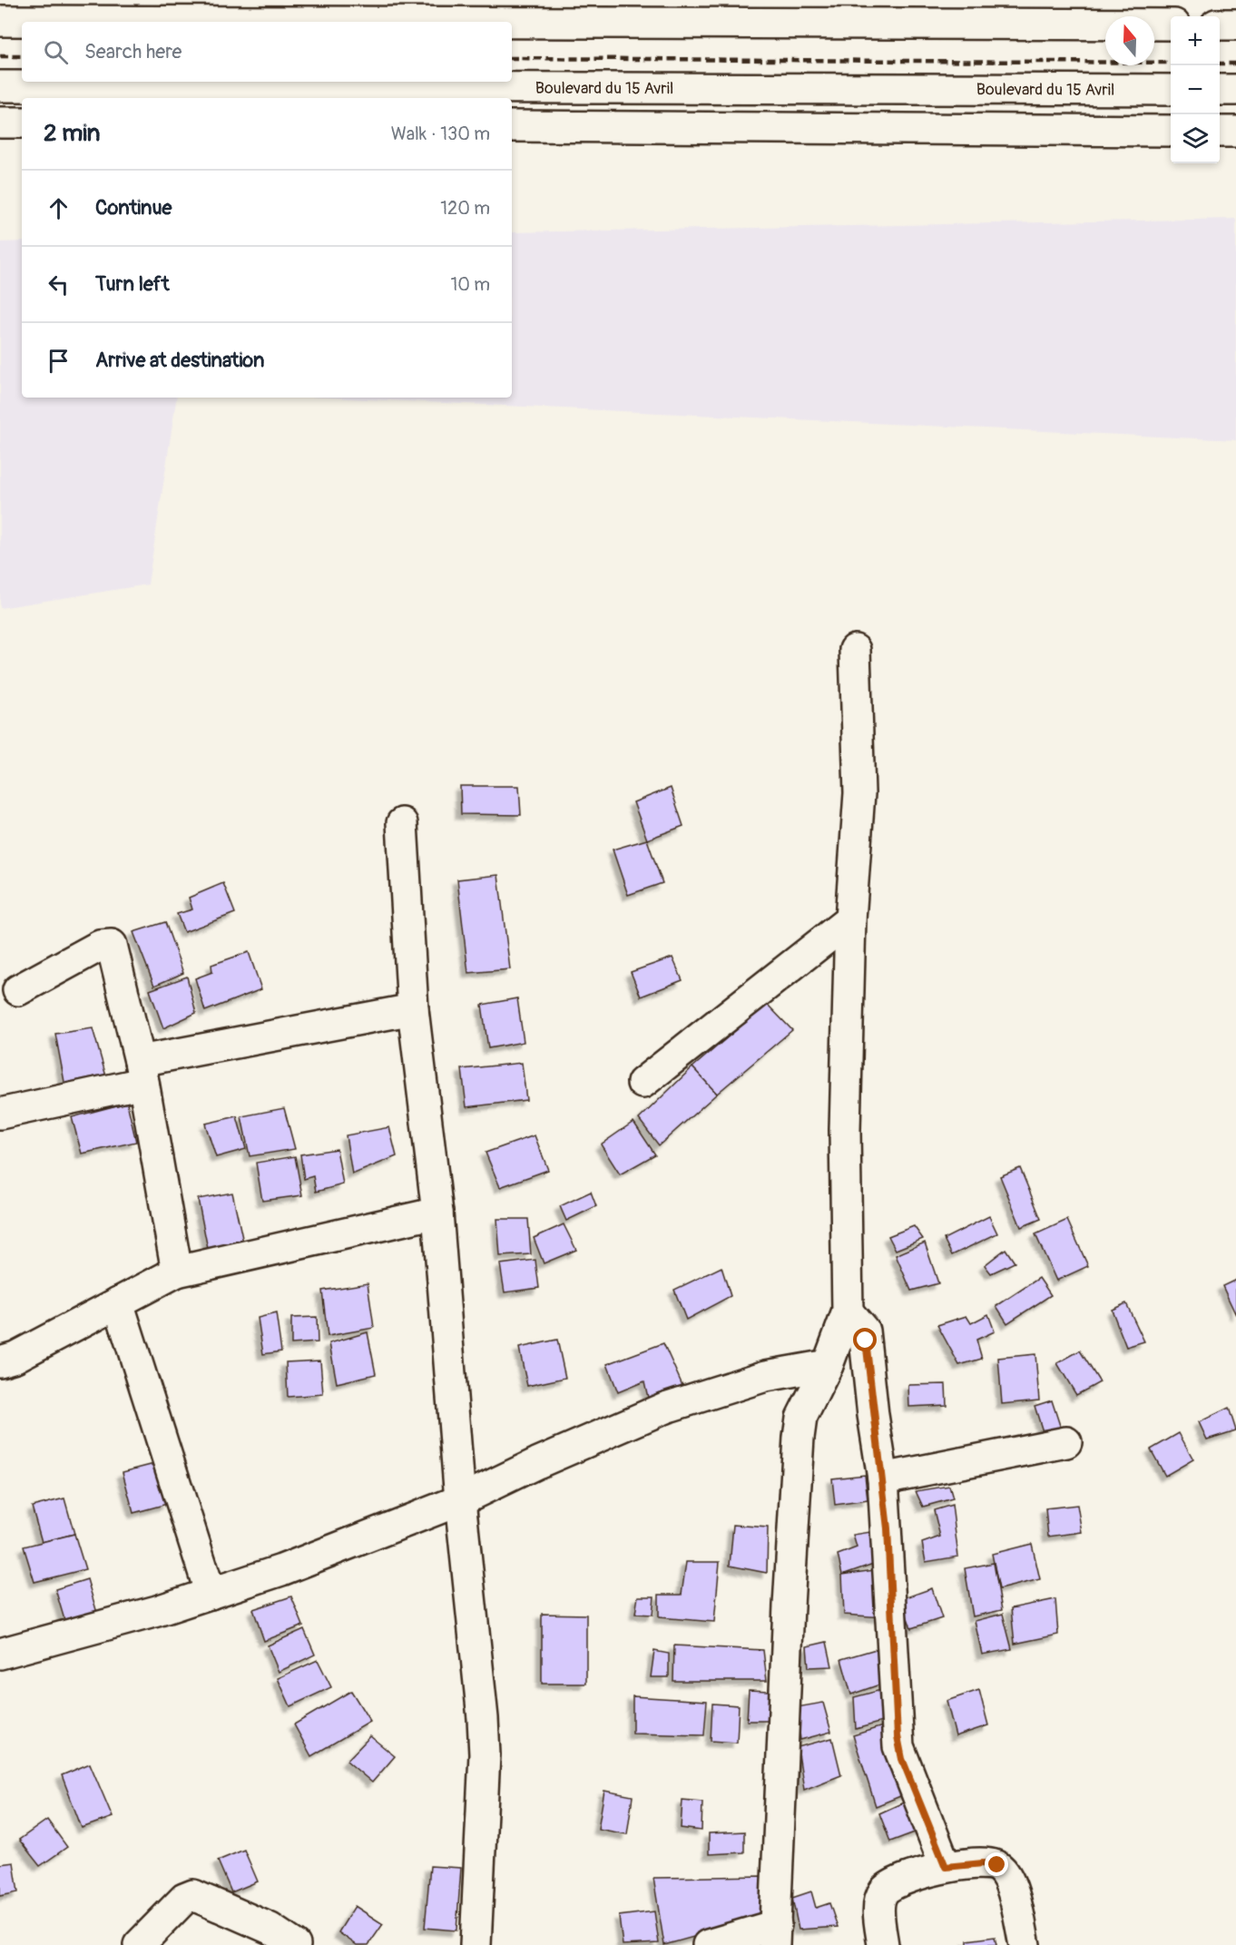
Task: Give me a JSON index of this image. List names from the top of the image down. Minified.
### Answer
{"streets":{"main road":["Boulevard du 15 Avril"]},"north":"top","page":{"map_buttons":["+","−"],"search":"Search here","heading":["2 min","Walk · 130 m"],"list":[["Continue","120 m"],["Turn left","10 m"],"Arrive at destination"]}}
